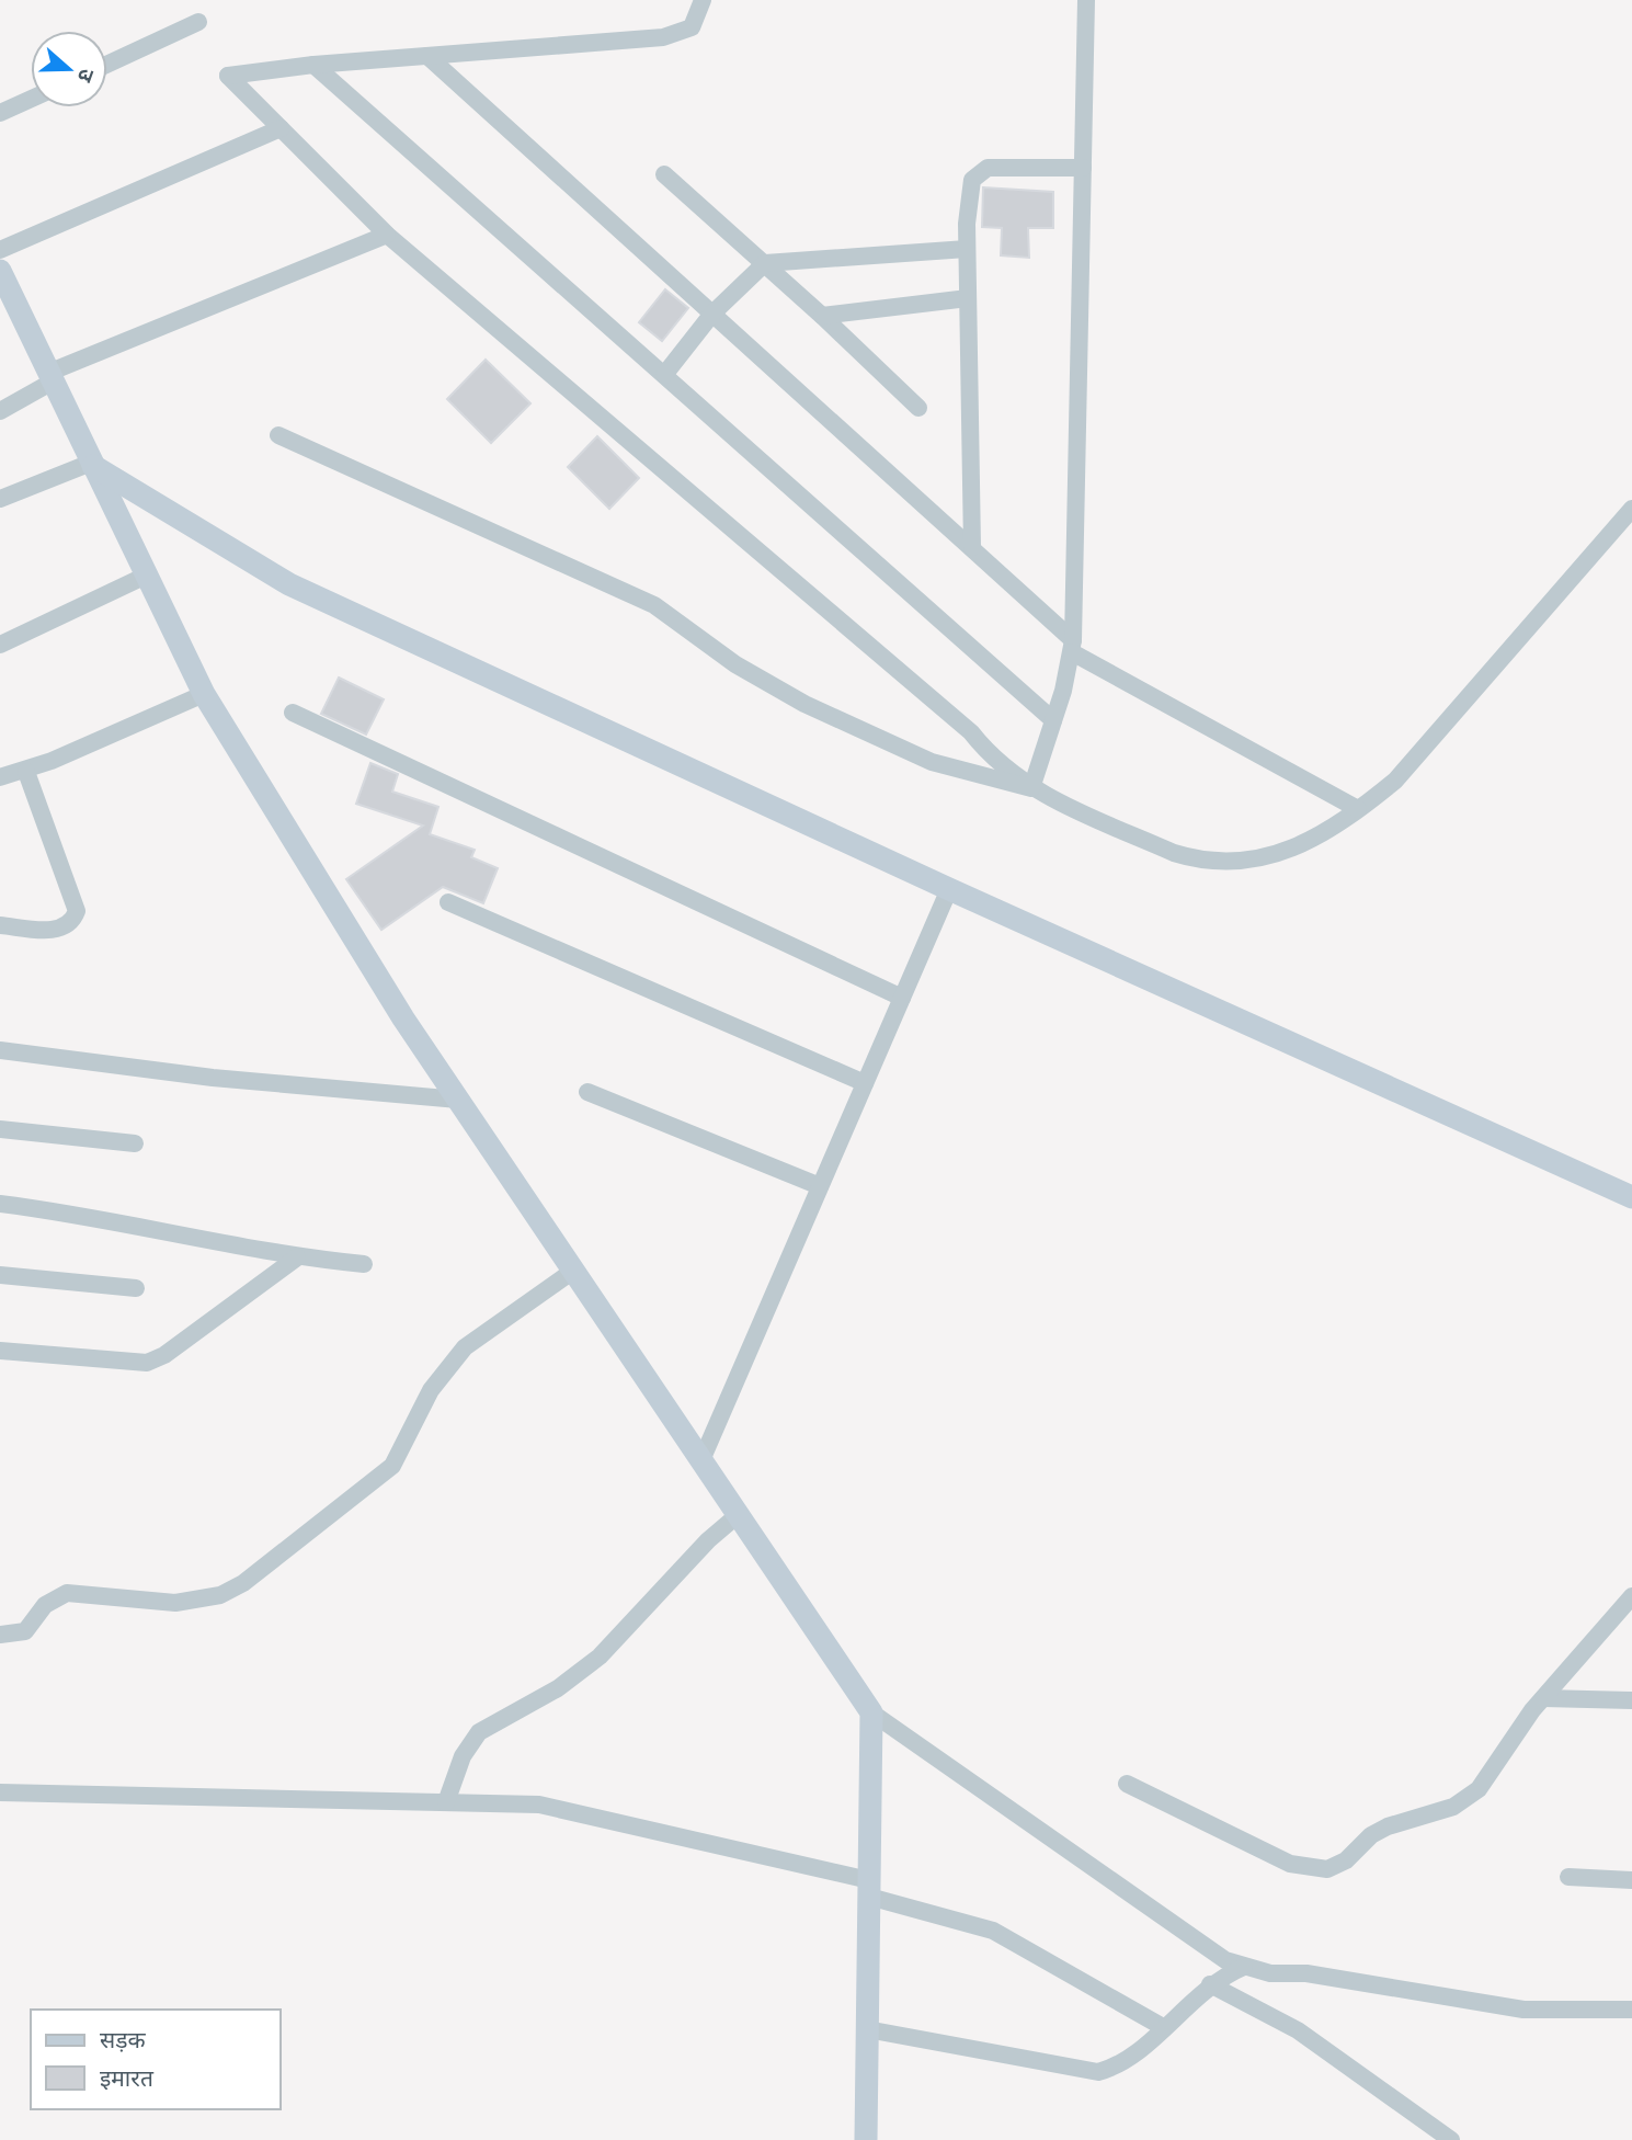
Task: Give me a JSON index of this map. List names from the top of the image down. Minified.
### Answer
{"legend":["सड़क","इमारत"],"north":"right"}
